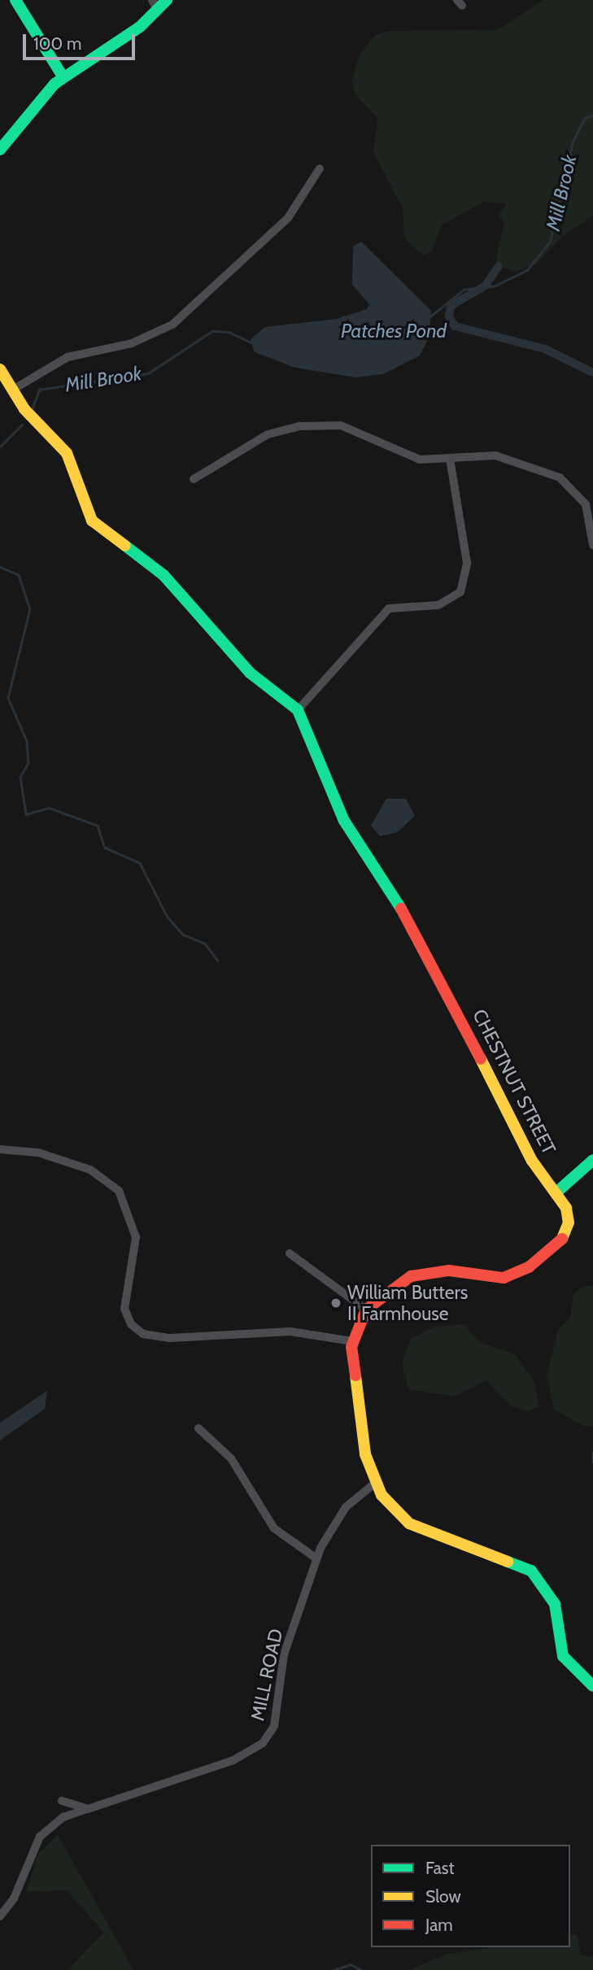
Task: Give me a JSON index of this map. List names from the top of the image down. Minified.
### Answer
{"streets":{"street":["CHESTNUT STREET","MILL ROAD"]},"crossings":[["CHESTNUT STREET","MILL ROAD"]],"water":["Mill Brook","Patches Pond"],"places":["William Butters II Farmhouse"],"legend":["Fast","Slow","Jam"],"scale_bar":"100 m"}
